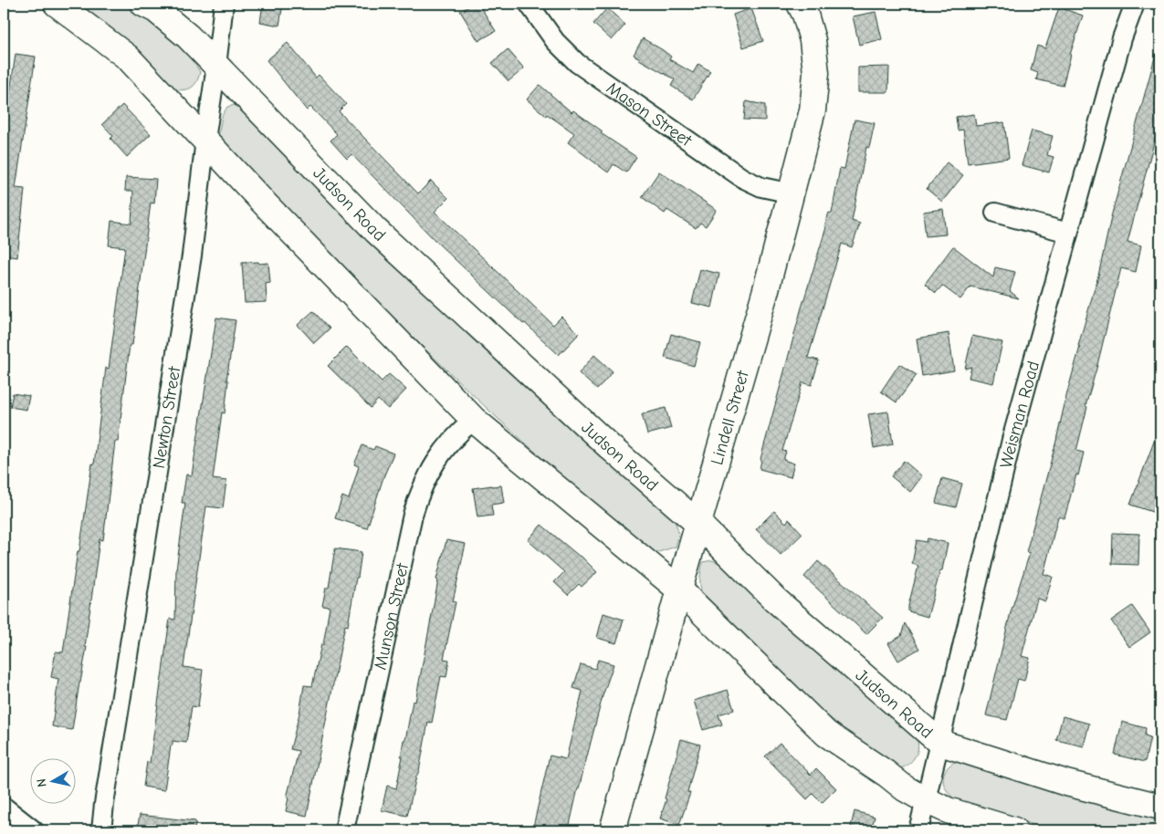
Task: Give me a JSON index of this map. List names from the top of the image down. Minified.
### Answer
{"streets":{"street":["Mason Street","Judson Road","Weisman Road","Newton Street","Lindell Street","Munson Street"]},"crossings":[["Mason Street","Lindell Street"],["Judson Road","Weisman Road"],["Judson Road","Newton Street"],["Judson Road","Lindell Street"]],"north":"left"}
